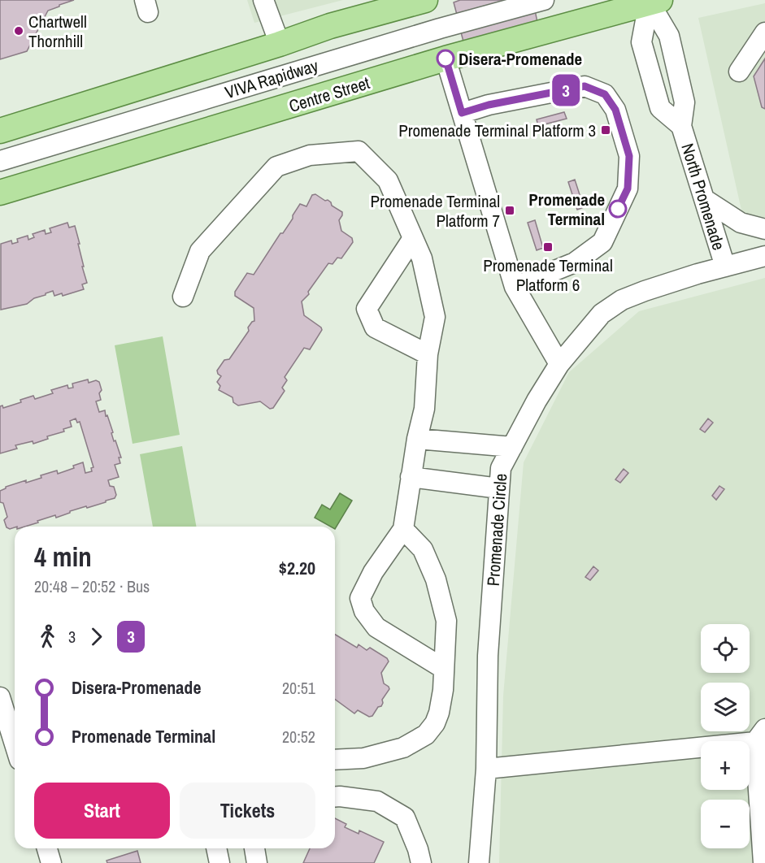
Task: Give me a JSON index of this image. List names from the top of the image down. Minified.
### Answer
{"streets":{"main road":["Centre Street"],"street":["VIVA Rapidway","North Promenade","Promenade Circle"]},"crossings":[["Centre Street","North Promenade"],["North Promenade","Promenade Circle"]],"places":{"other":["Chartwell Thornhill","Disera-Promenade","Promenade Terminal"],"transit":["Promenade Terminal Platform 3","Promenade Terminal Platform 7","Promenade Terminal Platform 6"]},"lines":["bus line 3"],"page":{"on_map":"3","heading":["4 min","20:48 – 20:52 · Bus","$2.20"],"legs":["3","3"],"map_buttons":["+","−"],"list":[{"name":"Disera-Promenade","value":"20:51"},{"name":"Promenade Terminal","value":"20:52"}],"buttons":["Start","Tickets"]}}
